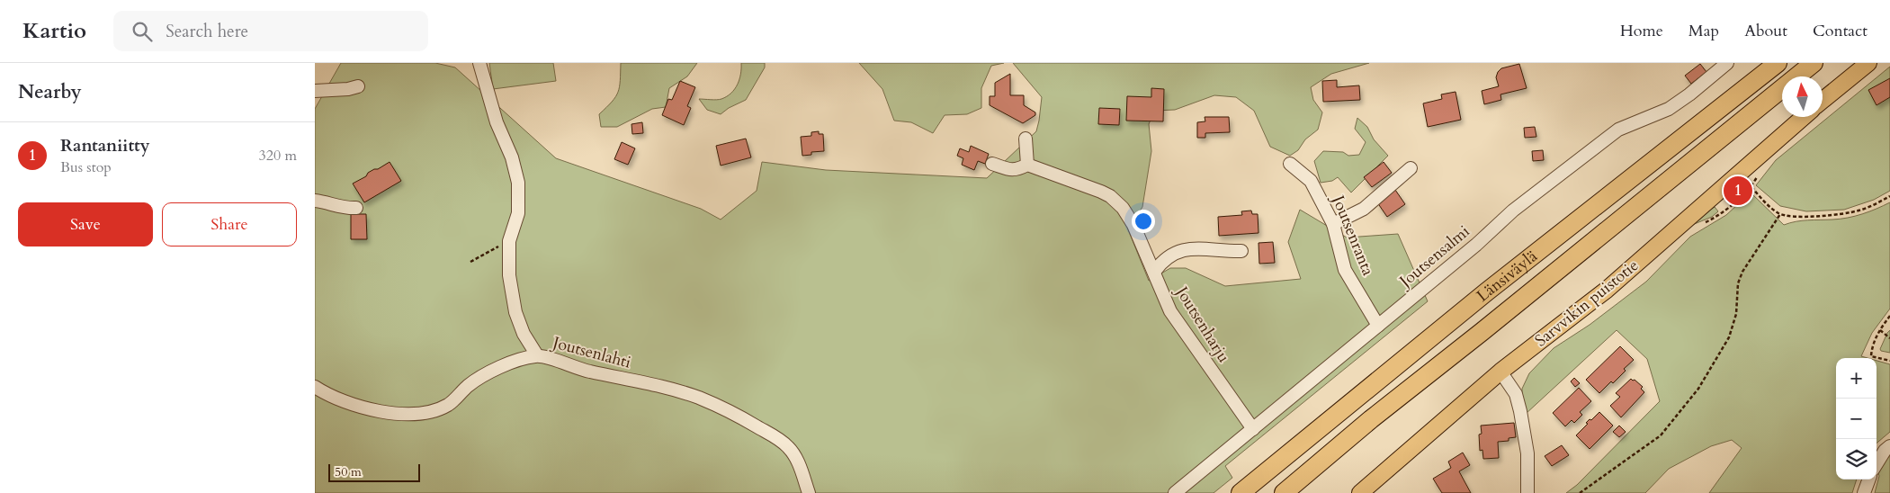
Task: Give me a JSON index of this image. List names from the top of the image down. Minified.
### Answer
{"streets":{"highway":["Länsiväylä"],"main road":["Sarvvikin puistotie"],"street":["Joutsenranta","Joutsensalmi","Joutsenharju","Joutsenlahti"]},"crossings":[["Joutsenranta","Joutsensalmi"],["Joutsensalmi","Joutsenharju"]],"scale_bar":"50 m","north":"top","page":{"header":"Kartio","search":"Search here","nav":["Home","Map","About","Contact"],"heading":"Nearby","list":[{"mark":"1","name":"Rantaniitty","note":"Bus stop","value":"320 m"}],"pins":"1","buttons":["Save","Share"],"map_buttons":["+","−"],"scale":"50 m"}}
